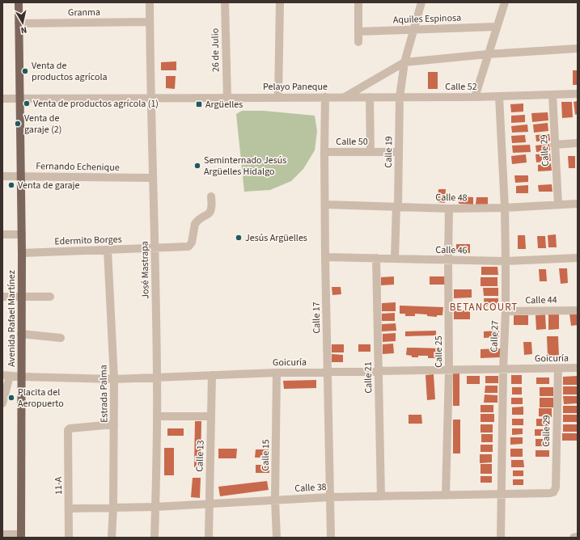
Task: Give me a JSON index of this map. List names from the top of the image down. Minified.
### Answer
{"streets":{"main road":["Avenida Rafael Martínez"],"street":["Granma","Aquiles Espinosa","26 de Julio","Pelayo Paneque","Calle 52","Calle 50","Calle 29","Calle 19","Fernando Echenique","Calle 48","Edermito Borges","Calle 46","José Mastrapa","Calle 44","Calle 17","Calle 27","Calle 25","Goicuría","Calle 21","Estrada Palma","Calle 15","Calle 13","11-A","Calle 38"]},"crossings":[["Granma","José Mastrapa"],["Granma","Avenida Rafael Martínez"],["Aquiles Espinosa","Calle 19"],["26 de Julio","Pelayo Paneque"],["Pelayo Paneque","Calle 52"],["Pelayo Paneque","José Mastrapa"],["Pelayo Paneque","Calle 17"],["Pelayo Paneque","Avenida Rafael Martínez"],["Calle 52","Calle 29"],["Calle 52","Calle 19"],["Calle 52","Calle 27"],["Calle 50","Calle 19"],["Calle 50","Calle 17"],["Calle 29","Calle 48"],["Calle 29","Goicuría"],["Calle 29","Calle 38"],["Calle 19","Calle 48"],["Calle 19","Calle 46"],["Fernando Echenique","José Mastrapa"],["Fernando Echenique","Avenida Rafael Martínez"],["Calle 48","Calle 17"],["Calle 48","Calle 27"],["Calle 48","Calle 25"],["Edermito Borges","José Mastrapa"],["Edermito Borges","Avenida Rafael Martínez"],["Edermito Borges","Estrada Palma"],["Calle 46","Calle 17"],["Calle 46","Calle 27"],["Calle 46","Calle 25"],["Calle 46","Calle 21"],["José Mastrapa","Goicuría"],["José Mastrapa","Calle 38"],["Calle 44","Calle 27"],["Calle 17","Goicuría"],["Calle 17","Calle 38"],["Avenida Rafael Martínez","Goicuría"],["Calle 27","Goicuría"],["Calle 27","Calle 38"],["Calle 25","Goicuría"],["Calle 25","Calle 38"],["Goicuría","Calle 21"],["Goicuría","Estrada Palma"],["Goicuría","Calle 15"],["Goicuría","Calle 13"],["Calle 21","Calle 38"],["Estrada Palma","11-A"],["Estrada Palma","Calle 38"],["Calle 15","Calle 38"],["Calle 13","Calle 38"],["11-A","Calle 38"]],"districts":["BETANCOURT"],"places":{"other":["Venta de productos agrícola","Venta de productos agrícola (1)","Venta de garaje (2)","Seminternado Jesús Argüelles Hidalgo","Venta de garaje","Jesús Argüelles","Placita del Aeropuerto"],"transit":["Argüelles"]},"north":"bottom"}
